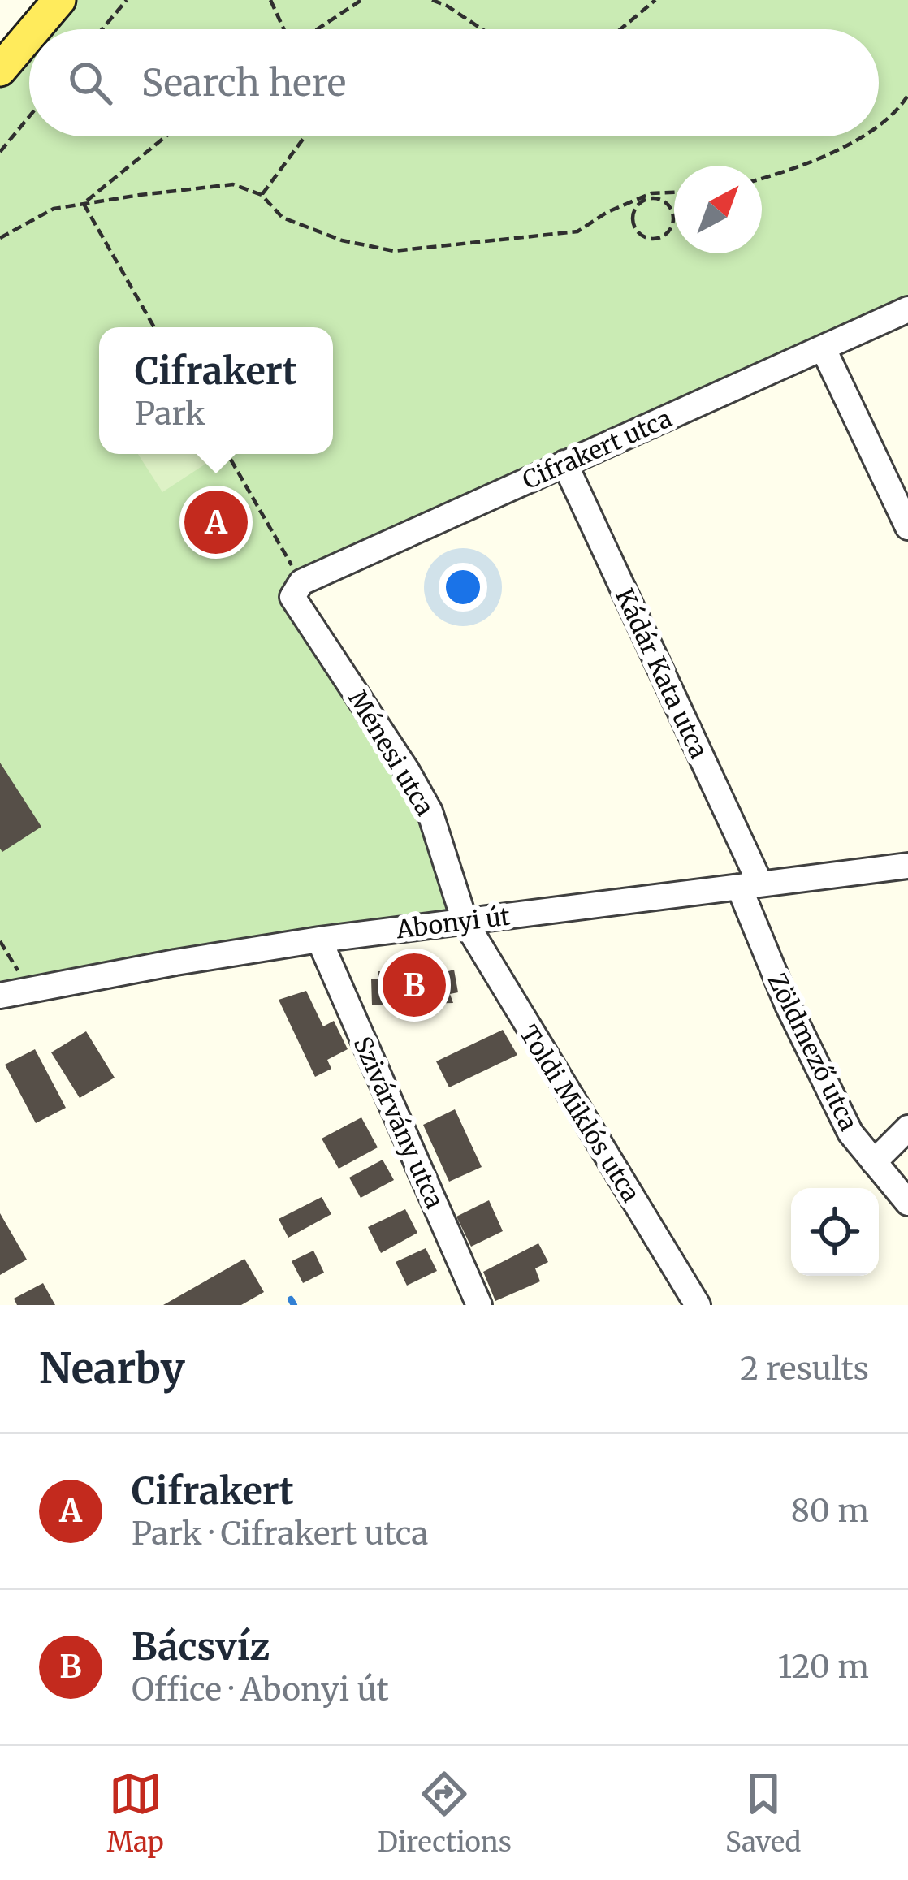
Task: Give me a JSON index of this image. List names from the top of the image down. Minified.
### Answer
{"streets":{"street":["Cifrakert utca","Kádár Kata utca","Ménesi utca","Abonyi út","Zöldmező utca","Toldi Miklós utca","Szivárvány utca"]},"crossings":[["Cifrakert utca","Kádár Kata utca"],["Cifrakert utca","Ménesi utca"],["Kádár Kata utca","Abonyi út"],["Kádár Kata utca","Zöldmező utca"],["Ménesi utca","Abonyi út"],["Ménesi utca","Toldi Miklós utca"],["Abonyi út","Zöldmező utca"],["Abonyi út","Toldi Miklós utca"],["Abonyi út","Szivárvány utca"]],"north":"top right","page":{"search":"Search here","popup":["Cifrakert","Park"],"pins":["A","B"],"heading":["Nearby","2 results"],"list":[{"mark":"A","name":"Cifrakert","note":"Park · Cifrakert utca","value":"80 m"},{"mark":"B","name":"Bácsvíz","note":"Office · Abonyi út","value":"120 m"}],"nav":["Map","Directions","Saved"]}}
